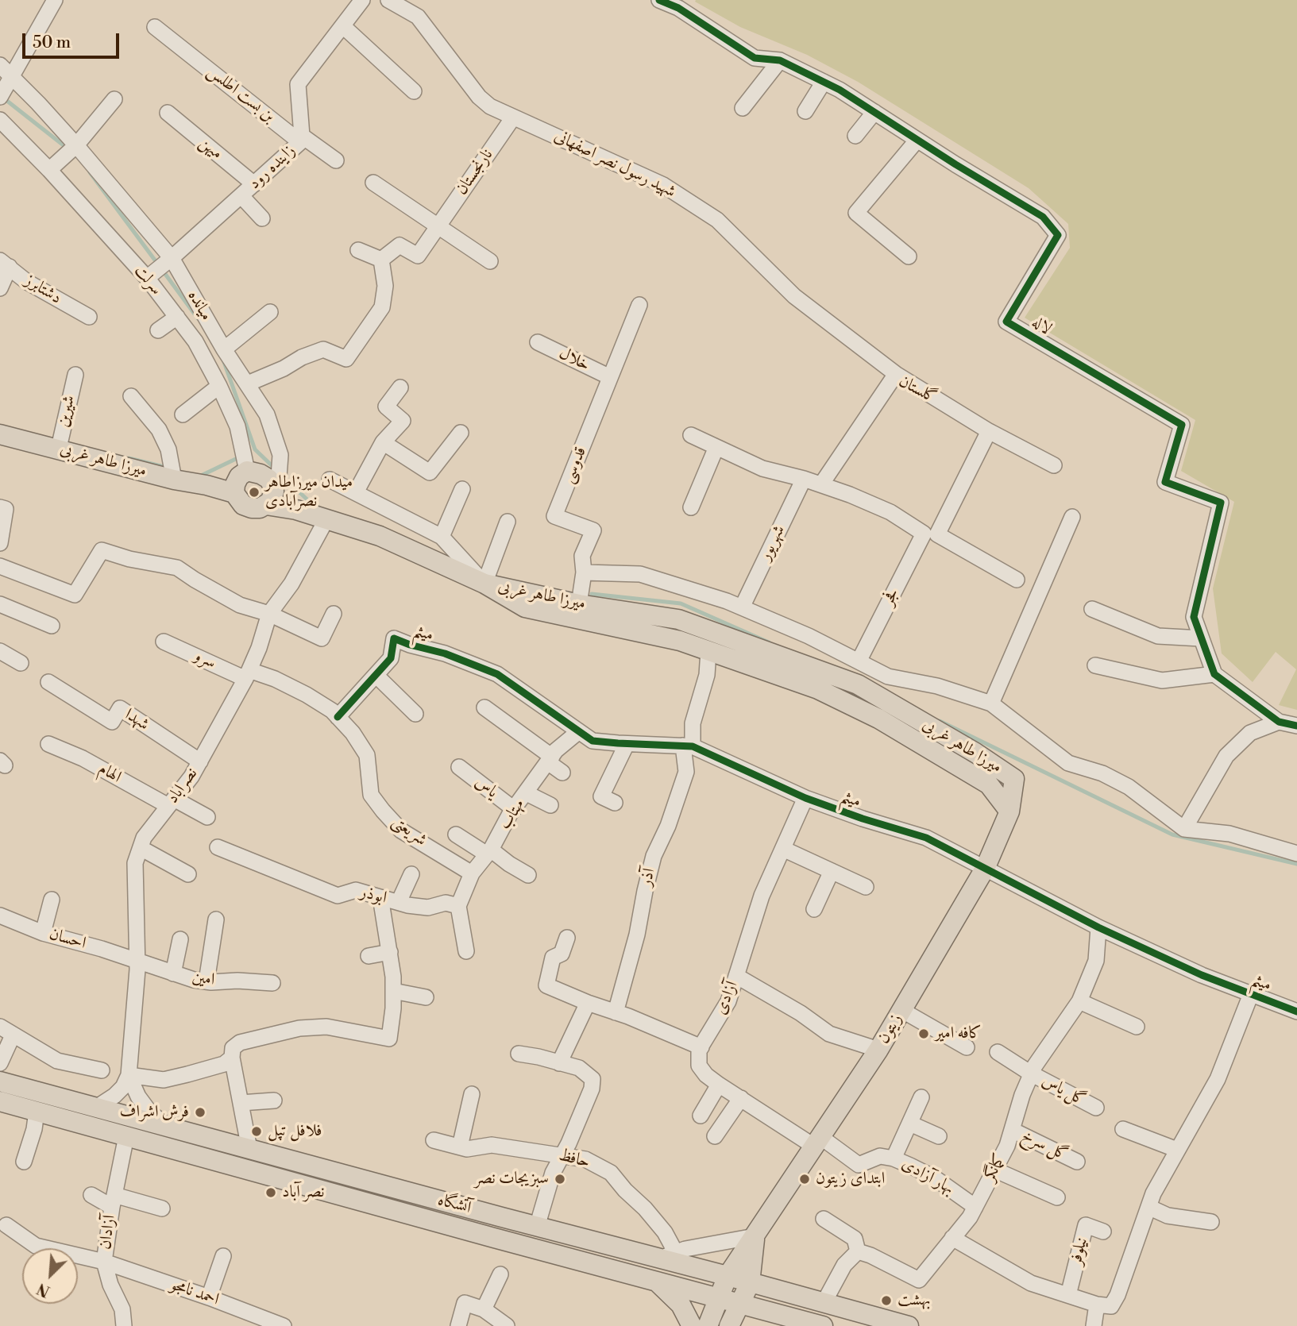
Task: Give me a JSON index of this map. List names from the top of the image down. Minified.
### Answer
{"streets":{"main road":["میرزا طاهر غربی","زیتون","آتشگاه"],"street":["بن بست اطلس","میهن","شهید رسول نصر اصفهانی","زاینده رود","نارنجستان","سرلت","دشتابرز","میانده","لاله","خلال","گلستان","شیرین","قدوسی","شهریور","فجر","میثم","سرو","شهدا","الهام","نصراباد","یاس","مهتاب","شریعتی","آذر","ابوذر","احسان","امین","آزادی","گل یاس","گل سرخ","حافظ","کمانگر","بهار آزادی","آزادان","نیلوفر","احمد نامجو"]},"crossings":[["بن بست اطلس","زاینده رود"],["میهن","زاینده رود"],["شهید رسول نصر اصفهانی","نارنجستان"],["شهید رسول نصر اصفهانی","گلستان"],["زاینده رود","سرلت"],["زاینده رود","میانده"],["سرلت","میانده"],["سرلت","میرزا طاهر غربی"],["میانده","میرزا طاهر غربی"],["خلال","قدوسی"],["گلستان","فجر"],["شیرین","میرزا طاهر غربی"],["میرزا طاهر غربی","قدوسی"],["میرزا طاهر غربی","نصراباد"],["میرزا طاهر غربی","آذر"],["میرزا طاهر غربی","زیتون"],["میثم","مهتاب"],["میثم","آذر"],["میثم","آزادی"],["میثم","زیتون"],["میثم","کمانگر"],["سرو","نصراباد"],["سرو","شریعتی"],["شهدا","نصراباد"],["الهام","نصراباد"],["نصراباد","شریعتی"],["نصراباد","احسان"],["نصراباد","امین"],["یاس","مهتاب"],["مهتاب","شریعتی"],["مهتاب","ابوذر"],["احسان","امین"],["زیتون","بهار آزادی"],["زیتون","آتشگاه"],["گل یاس","کمانگر"],["گل سرخ","کمانگر"],["حافظ","آتشگاه"],["کمانگر","بهار آزادی"],["آتشگاه","آزادان"],["آزادان","احمد نامجو"]],"places":["میدان میرزاطاهر نصرآبادی","کافه امیر","فرش اشراف","فلافل تپل","سبزیجات نصر","ابتدای زیتون","نصر آباد","بهشت"],"scale_bar":"50 m","north":"bottom left"}
